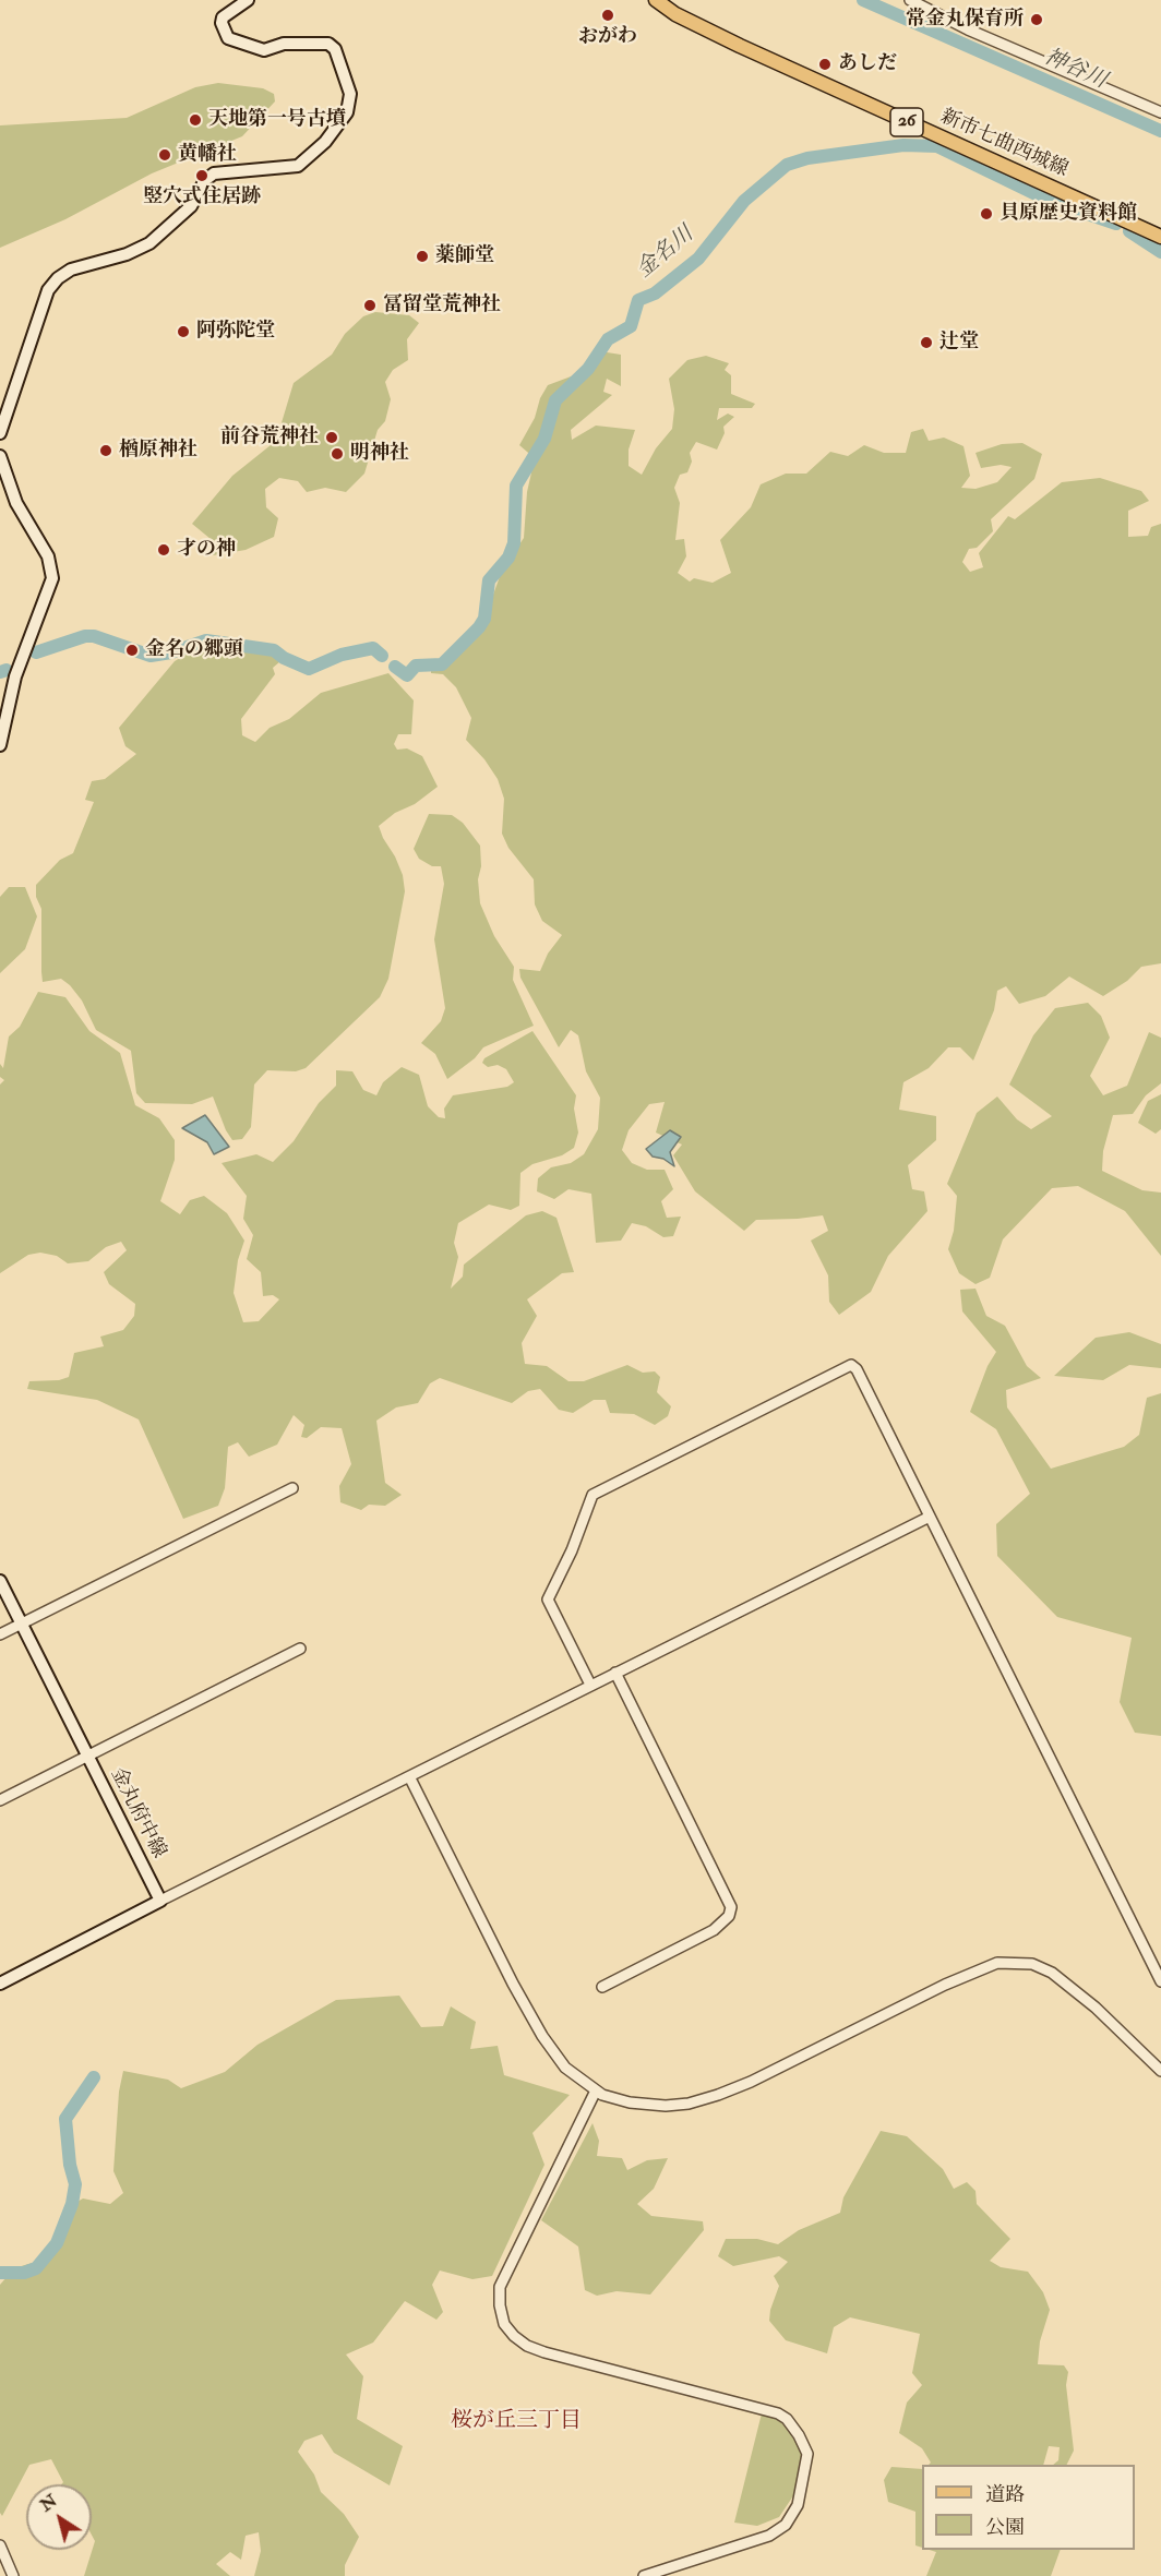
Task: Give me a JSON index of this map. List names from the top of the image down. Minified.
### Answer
{"streets":{"main road":["26","新市七曲西城線","金丸府中線"]},"districts":["桜が丘三丁目"],"water":["神谷川","金名川"],"places":["おがわ","常金丸保育所","あしだ","天地第一号古墳","黄幡社","竪穴式住居跡","貝原歴史資料館","薬師堂","冨留堂荒神社","阿弥陀堂","辻堂","前谷荒神社","楢原神社","明神社","才の神","金名の郷頭"],"legend":["道路","公園"],"north":"top left"}
